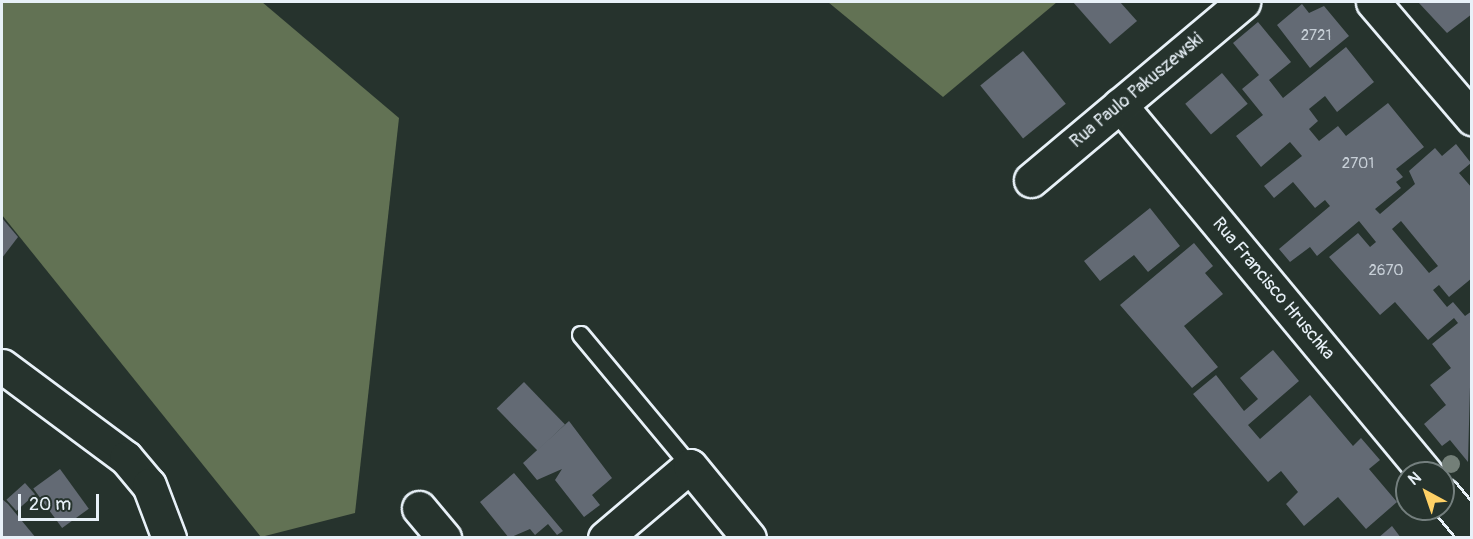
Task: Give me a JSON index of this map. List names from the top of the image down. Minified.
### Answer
{"streets":{"street":["Rua Paulo Pakuszewski","Rua Francisco Hruschka"]},"crossings":[["Rua Paulo Pakuszewski","Rua Francisco Hruschka"]],"house_numbers":["2721","2701","2670"],"scale_bar":"20 m","north":"top left"}
